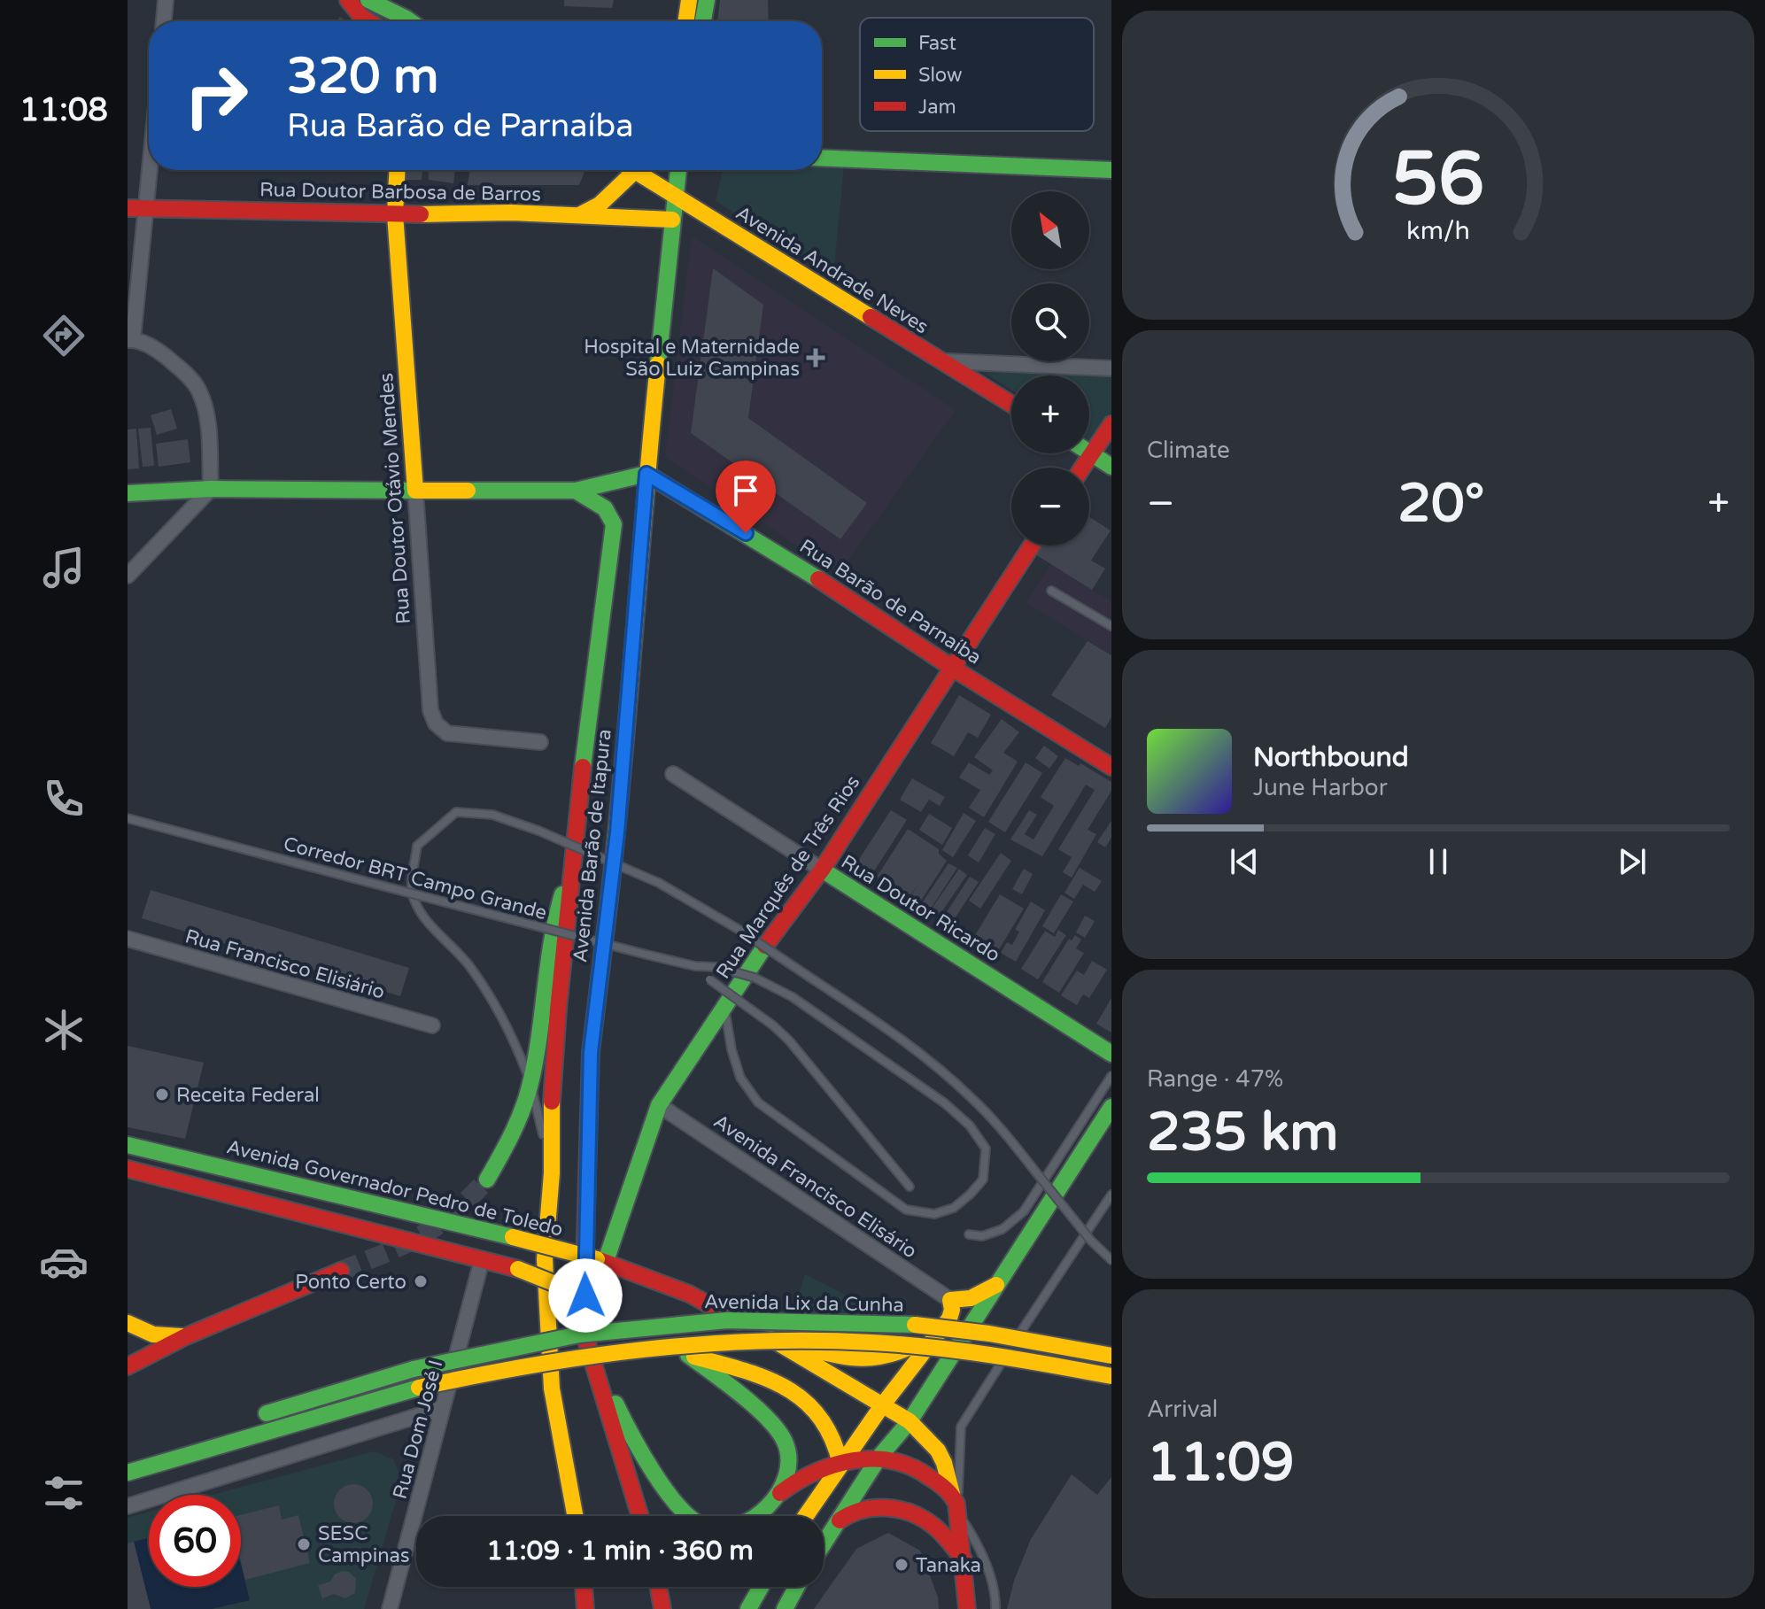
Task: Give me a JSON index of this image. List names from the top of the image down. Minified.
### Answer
{"streets":{"main road":["Rua Doutor Barbosa de Barros","Avenida Andrade Neves","Rua Doutor Otávio Mendes","Rua Barão de Parnaíba","Avenida Barão de Itapura","Rua Marquês de Três Rios","Rua Doutor Ricardo","Avenida Governador Pedro de Toledo","Avenida Lix da Cunha"],"street":["Rua Francisco Elisiário","Avenida Francisco Elisário","Rua Dom José I"],"lane":["Corredor BRT Campo Grande"]},"crossings":[["Rua Doutor Barbosa de Barros","Rua Doutor Otávio Mendes"],["Rua Doutor Barbosa de Barros","Avenida Barão de Itapura"],["Avenida Andrade Neves","Avenida Barão de Itapura"],["Rua Barão de Parnaíba","Avenida Barão de Itapura"],["Rua Barão de Parnaíba","Rua Marquês de Três Rios"],["Rua Marquês de Três Rios","Corredor BRT Campo Grande"],["Rua Marquês de Três Rios","Rua Doutor Ricardo"],["Rua Marquês de Três Rios","Avenida Francisco Elisário"],["Rua Marquês de Três Rios","Avenida Governador Pedro de Toledo"]],"places":{"health":["Hospital e Maternidade São Luiz Campinas"],"other":["Receita Federal","Ponto Certo","SESC Campinas","Tanaka"]},"legend":["Fast","Slow","Jam"],"north":"top left","page":{"tabs":"11:08","turn":["320 m","Rua Barão de Parnaíba"],"map_buttons":["+","−"],"tile":["Climate",["Range · 47%","235 km"],["Arrival","11:09"]],"heat":["−","20°","+"],"song":["Northbound","June Harbor"],"limit":"60","trip":"11:09 · 1 min · 360 m","gauge":["56","km/h"]}}
